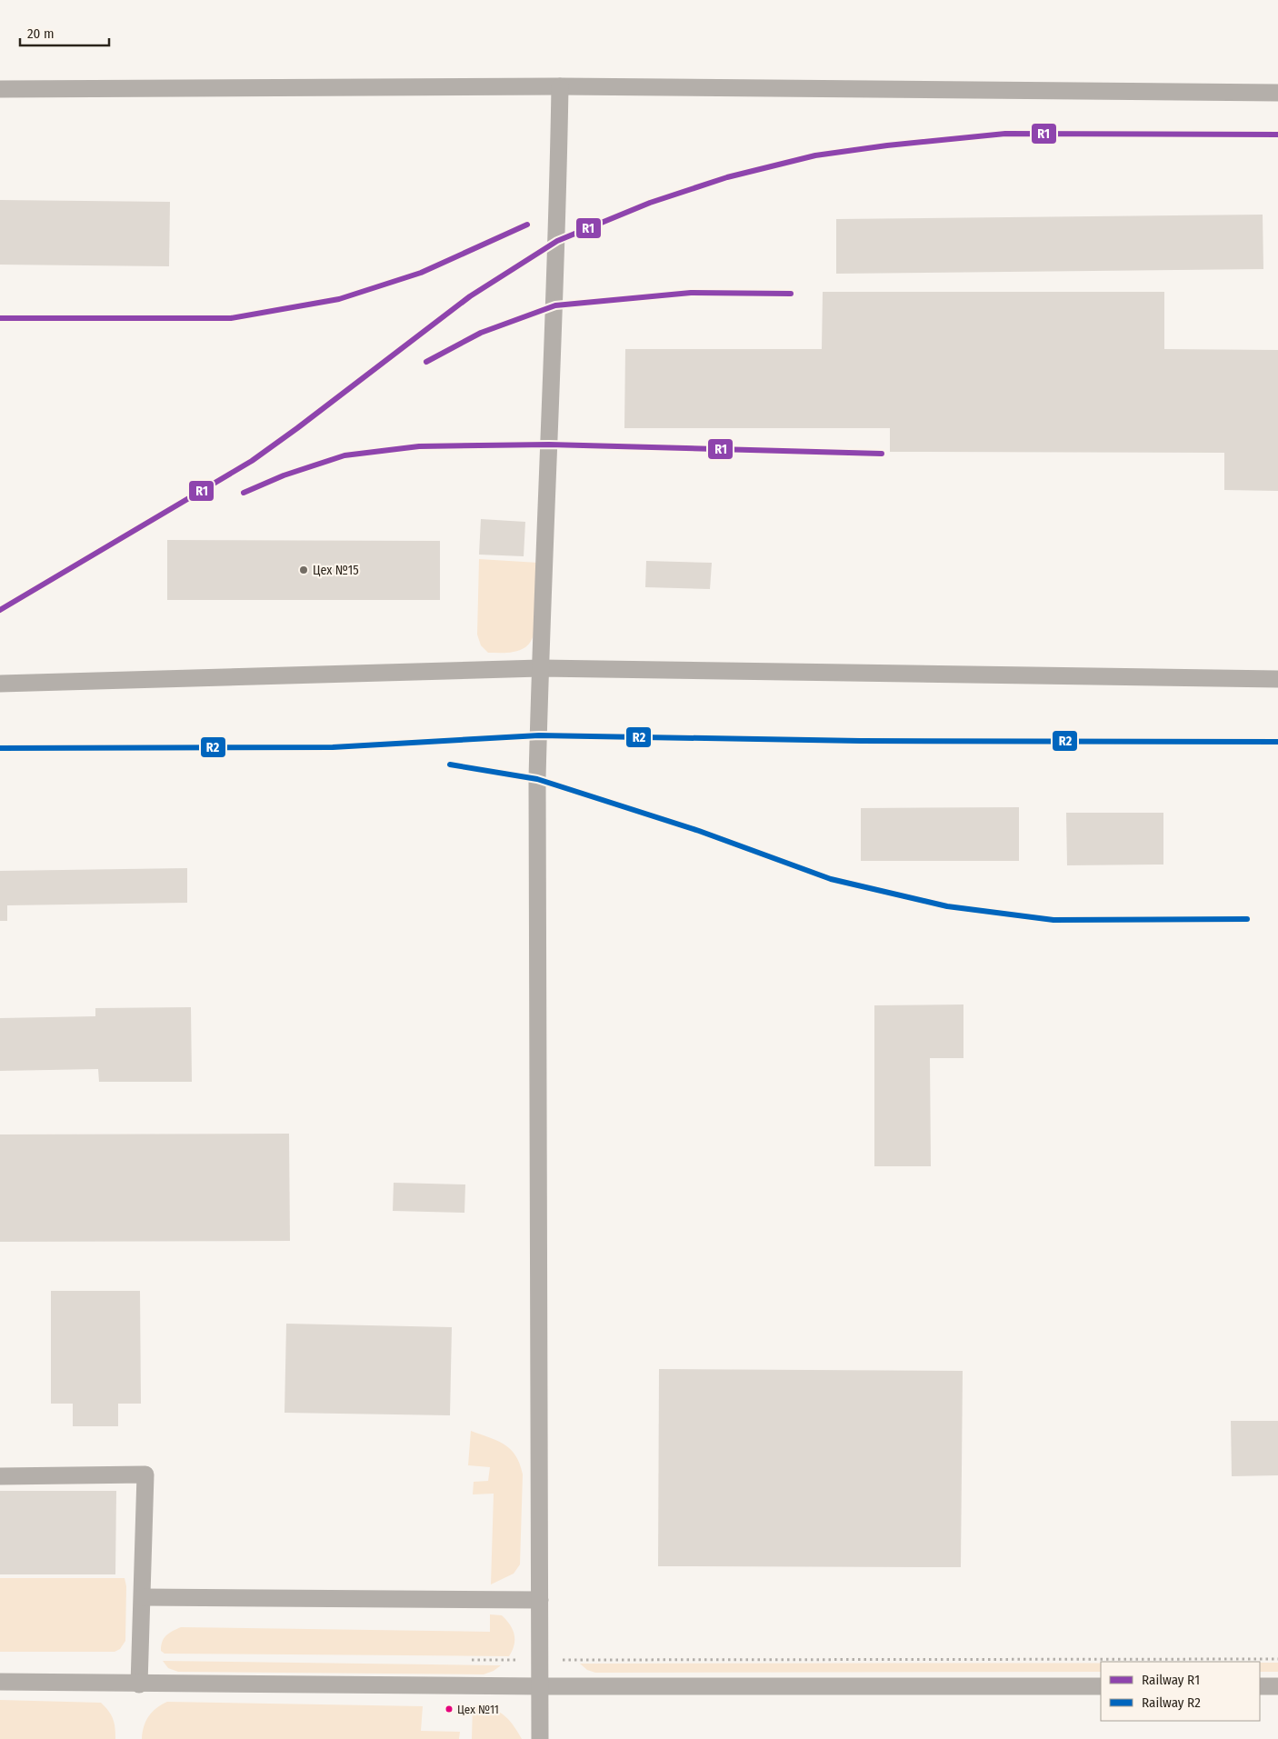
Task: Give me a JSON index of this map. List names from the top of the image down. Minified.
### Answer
{"places":["Цех №15","Цех №11"],"lines":["rail line R1","rail line R2"],"legend":["Railway R1","Railway R2"],"scale_bar":"20 m"}
